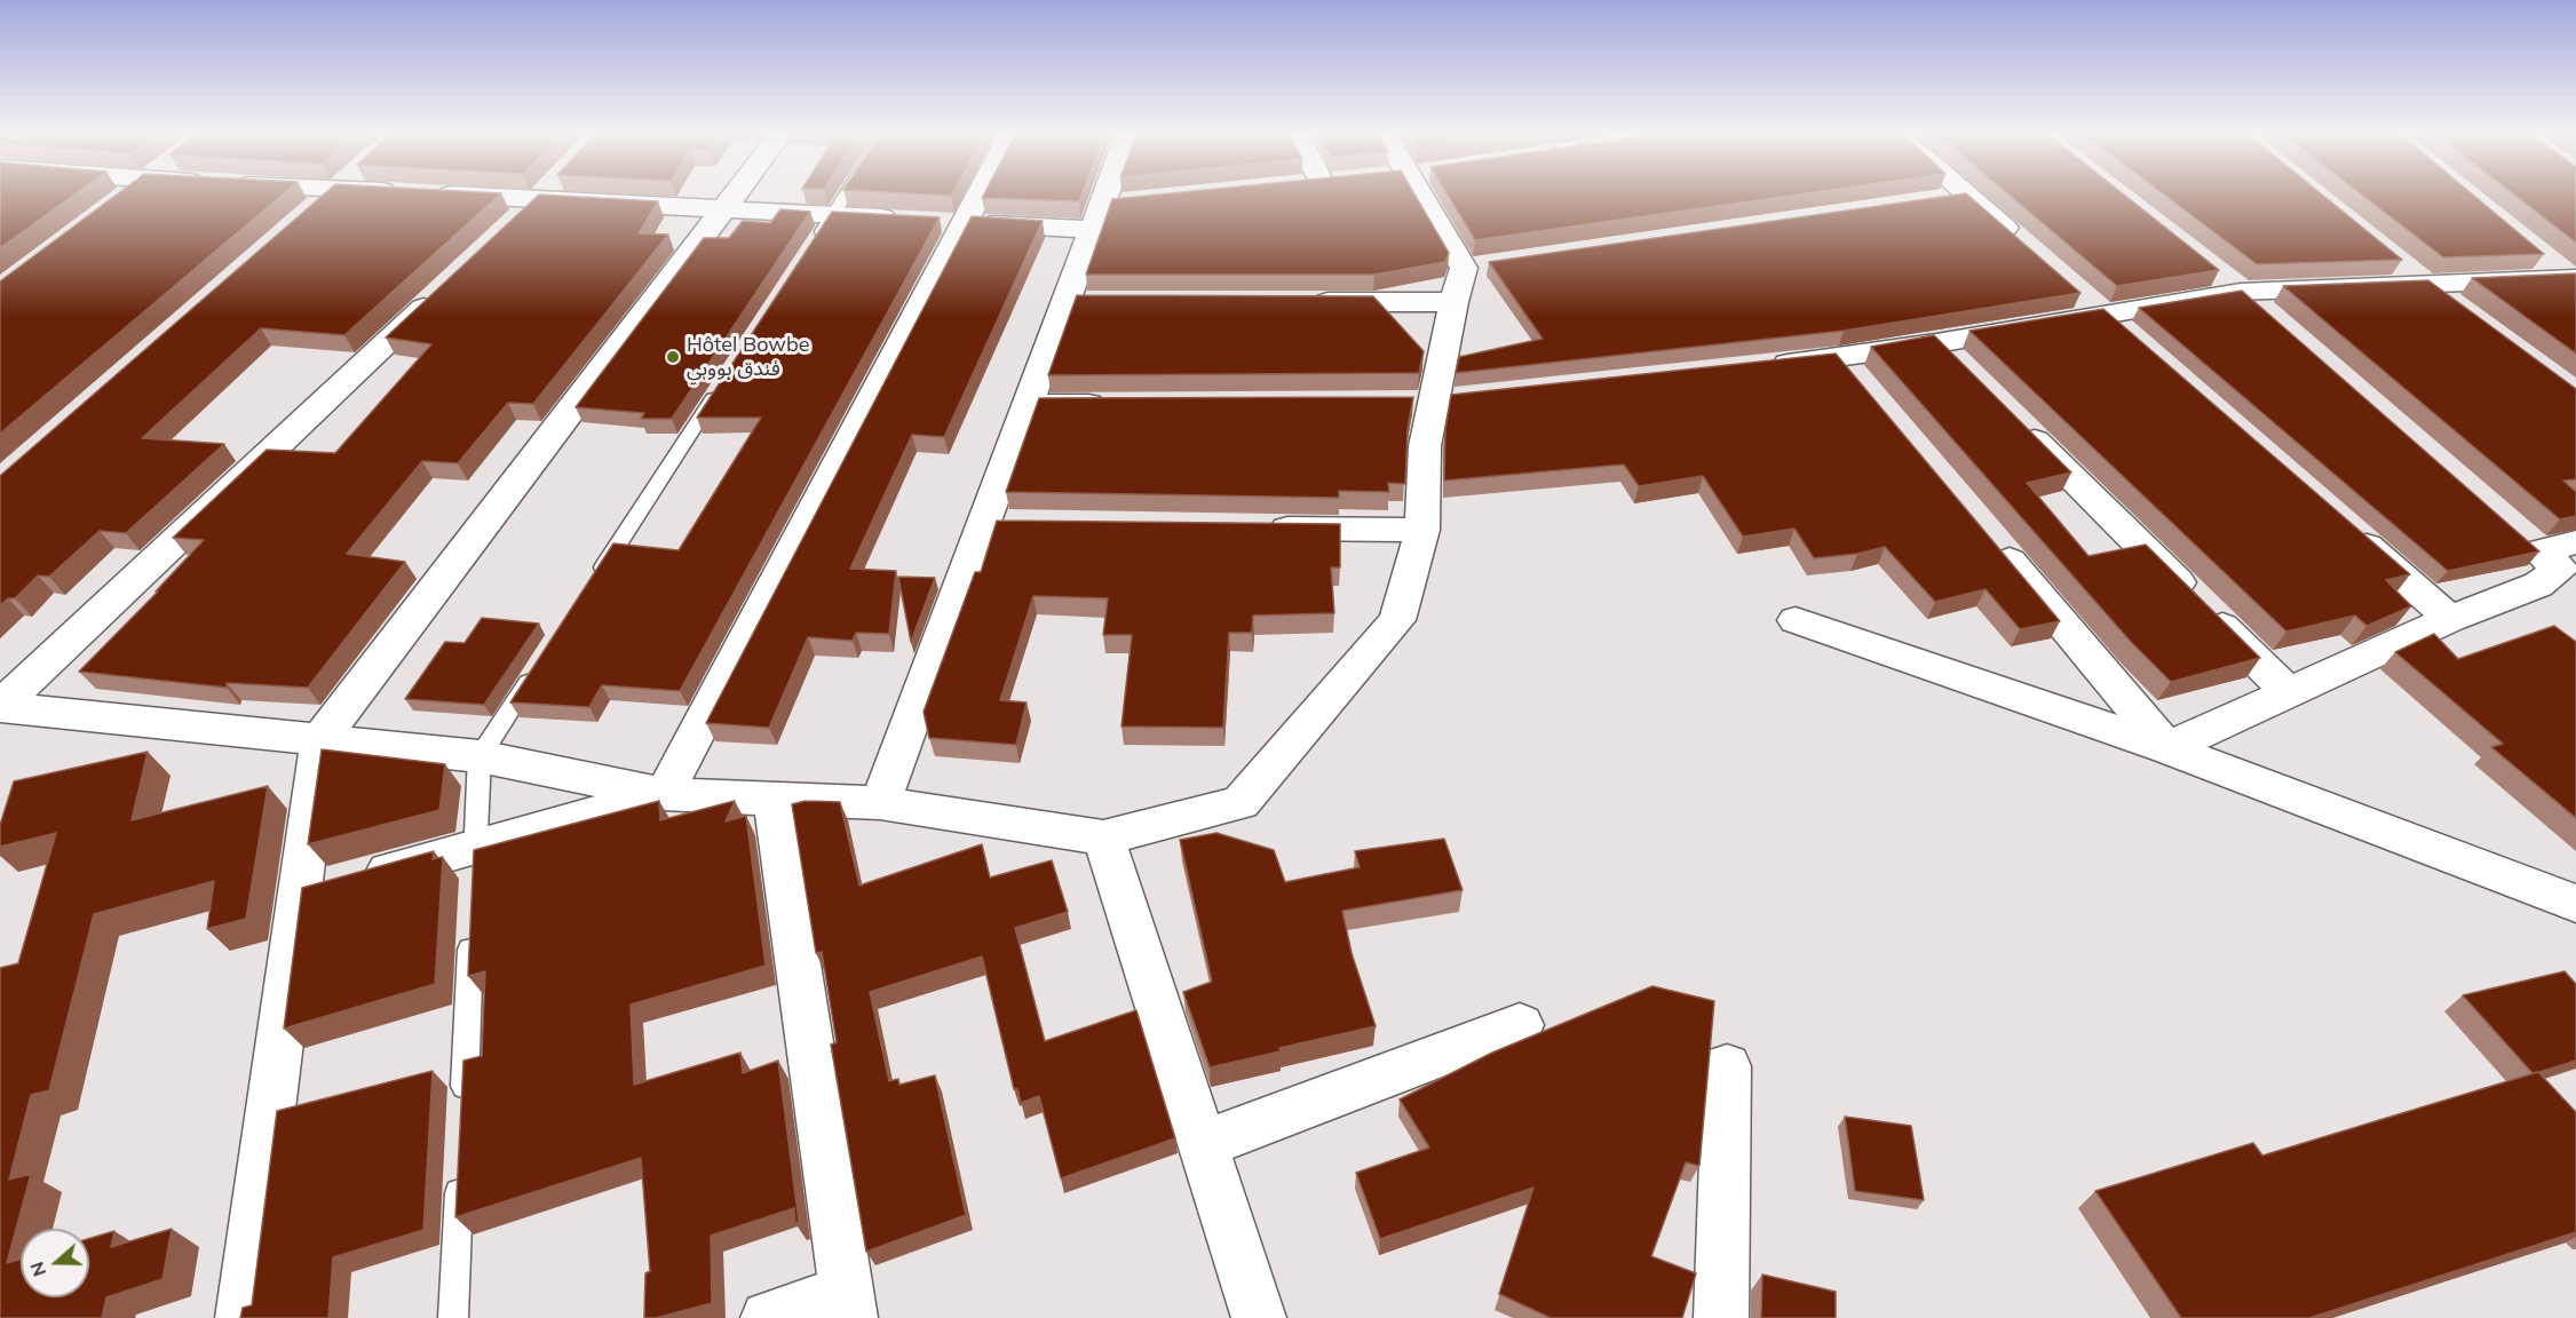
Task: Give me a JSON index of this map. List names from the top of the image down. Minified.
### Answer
{"places":["Hôtel Bowbe فندق بووبي"],"north":"left"}
